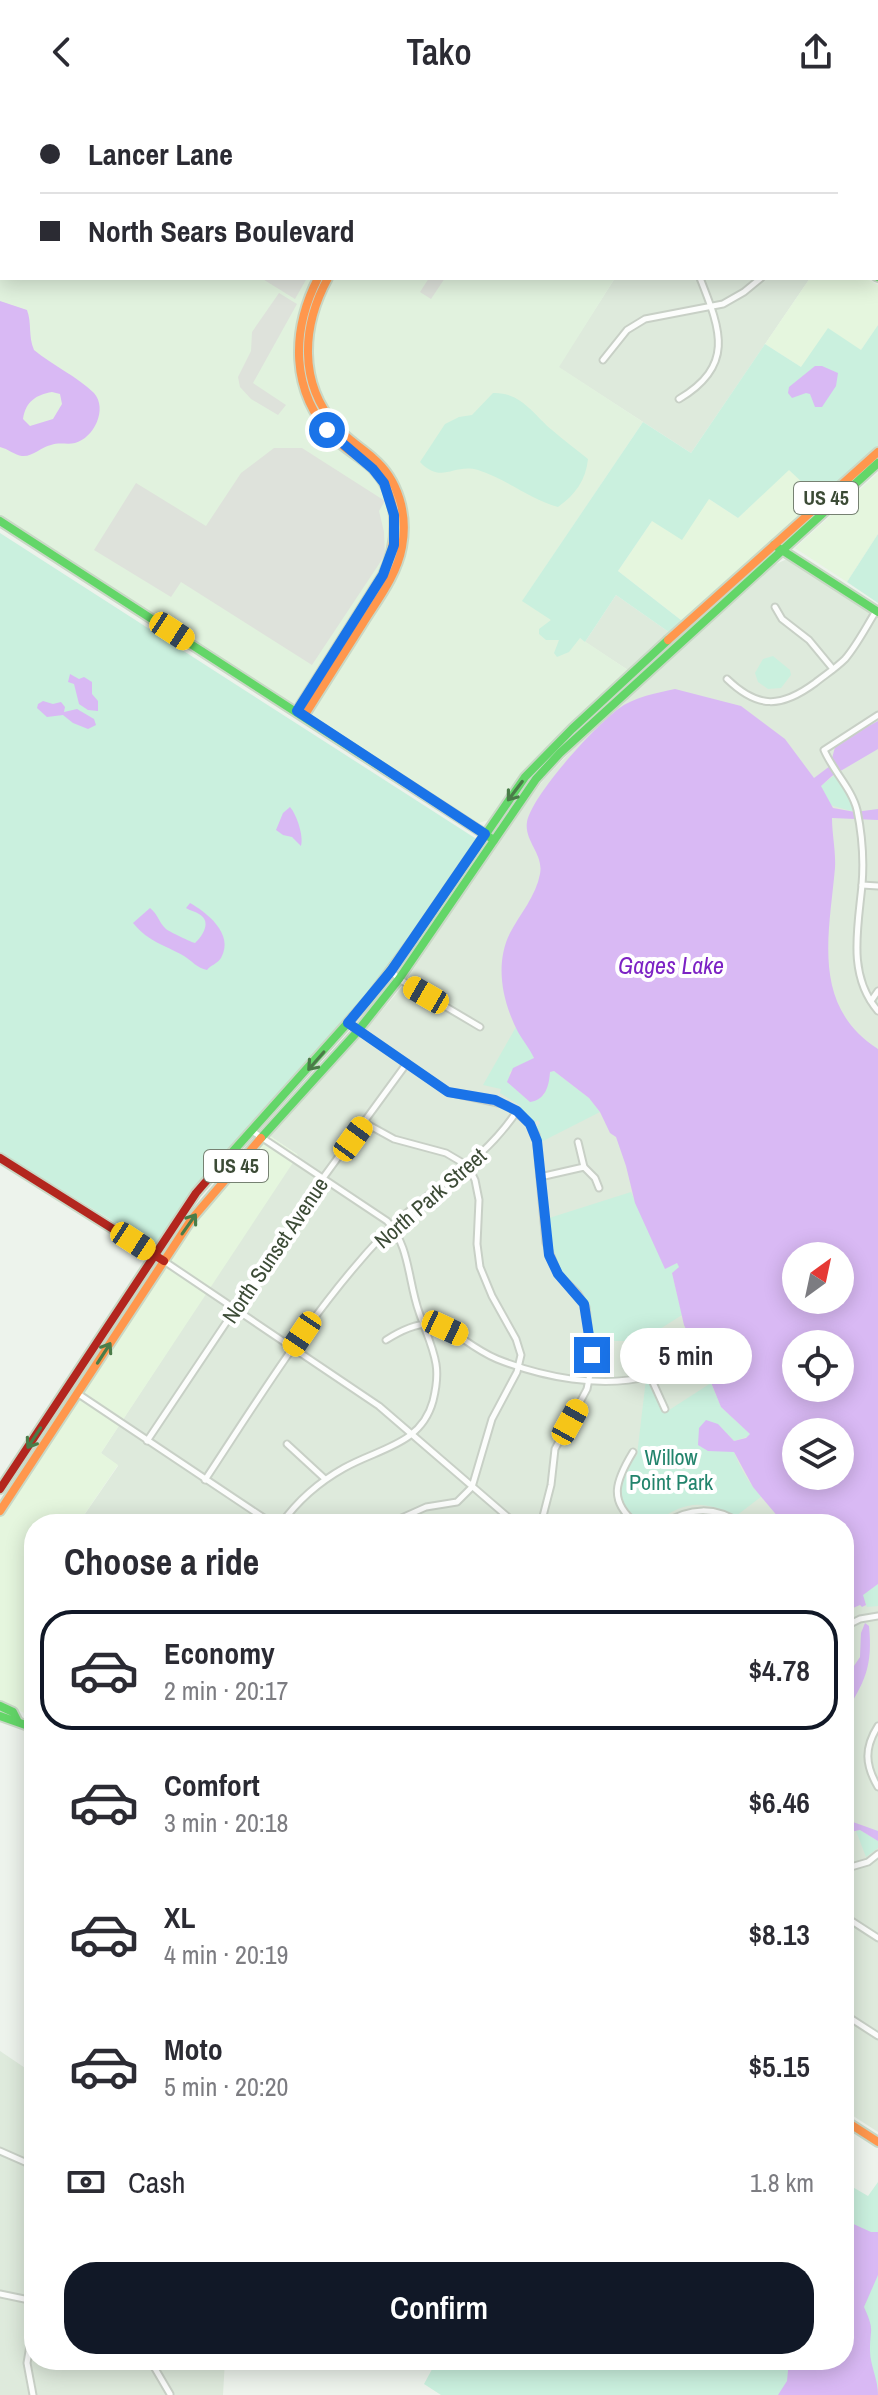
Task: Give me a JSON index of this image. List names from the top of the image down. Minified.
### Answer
{"streets":{"main road":["US 45"],"street":["North Park Street","North Sunset Avenue"]},"water":["Gages Lake"],"parks":["Willow Point Park"],"north":"top right","page":{"header":"Tako","banner":["Lancer Lane","North Sears Boulevard"],"bubble":"5 min","heading":"Choose a ride","list":[{"name":"Economy","note":"2 min · 20:17","value":"$4.78"},{"name":"Comfort","note":"3 min · 20:18","value":"$6.46"},{"name":"XL","note":"4 min · 20:19","value":"$8.13"},{"name":"Moto","note":"5 min · 20:20","value":"$5.15"}],"pay":["Cash","1.8 km"],"buttons":"Confirm"}}
